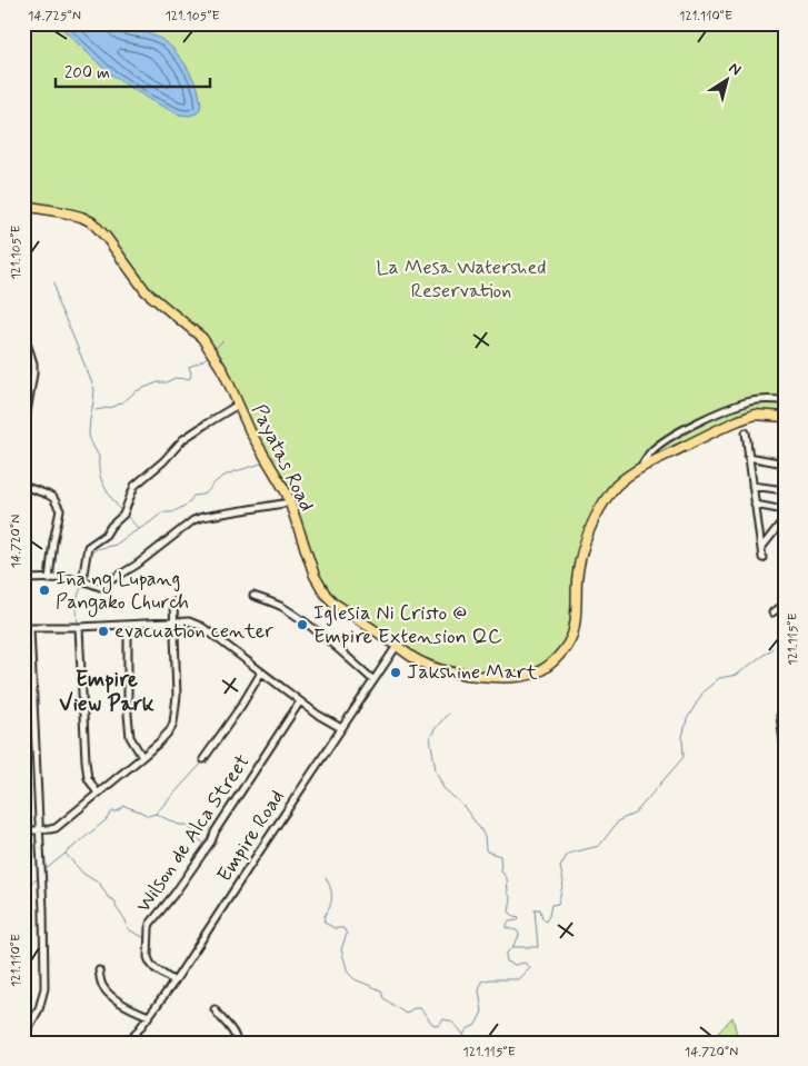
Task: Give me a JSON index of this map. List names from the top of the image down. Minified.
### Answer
{"streets":{"main road":["Payatas Road"],"street":["Wilson de Alca Street","Empire Road"]},"crossings":[["Payatas Road","Empire Road"],["Wilson de Alca Street","Empire Road"]],"districts":["Empire View Park"],"parks":["La Mesa Watershed Reservation"],"places":["Ina ng Lupang Pangako Church","Iglesia Ni Cristo @ Empire Extension QC","evacuation center","Jakshine Mart"],"scale_bar":"200 m","north":"top right","coordinates":["14.725°N","121.105°E","121.110°E","14.720°N","121.115°E"]}
